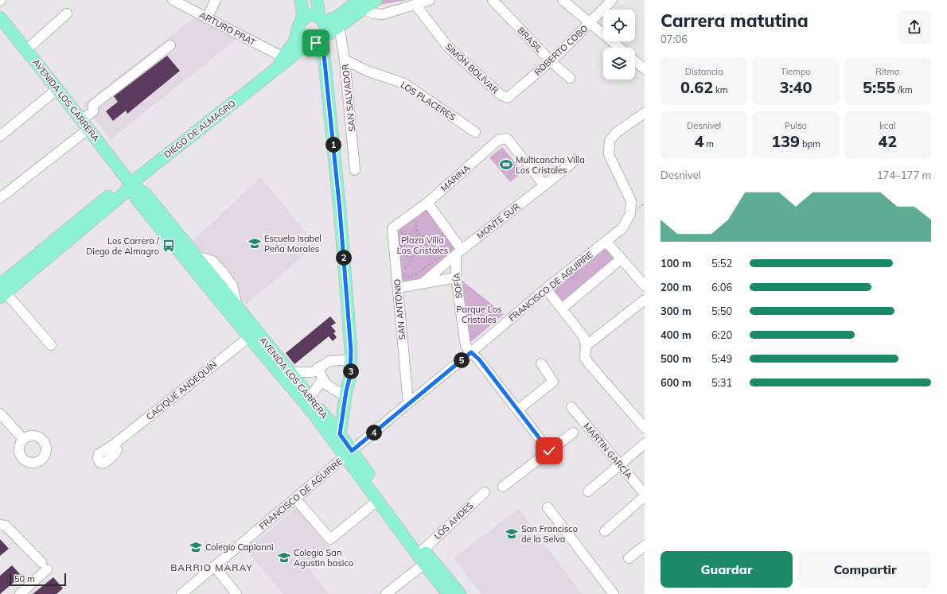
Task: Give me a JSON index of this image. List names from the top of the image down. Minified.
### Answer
{"streets":{"main road":["AVENIDA LOS CARRERA","DIEGO DE ALMAGRO"],"street":["ARTURO PRAT","BRASIL","ROBERTO COBO","SIMÓN BOLÍVAR","SAN SALVADOR","LOS PLACERES","MARINA","MONTE SUR","SOFÍA","FRANCISCO DE AGUIRRE","SAN ANTONIO","CACIQUE ANDEQUÍN","MARTIN GARCÍA","LOS ANDES"]},"crossings":[["ARTURO PRAT","DIEGO DE ALMAGRO"],["BRASIL","ROBERTO COBO"],["ROBERTO COBO","SIMÓN BOLÍVAR"],["SAN SALVADOR","LOS PLACERES"],["AVENIDA LOS CARRERA","DIEGO DE ALMAGRO"],["AVENIDA LOS CARRERA","FRANCISCO DE AGUIRRE"],["AVENIDA LOS CARRERA","CACIQUE ANDEQUÍN"],["AVENIDA LOS CARRERA","LOS ANDES"],["MARINA","MONTE SUR"],["MARINA","SAN ANTONIO"],["MONTE SUR","SOFÍA"],["SOFÍA","FRANCISCO DE AGUIRRE"],["FRANCISCO DE AGUIRRE","SAN ANTONIO"]],"districts":["BARRIO MARAY"],"parks":["Plaza Villa Los Cristales","Parque Los Cristales"],"places":{"sports":["Multicancha Villa Los Cristales"],"school or university":["Escuela Isabel Peña Morales","San Francisco de la Selva","Colegio Capianni","Colegio San Agustin basico"],"bus stop":["Los Carrera / Diego de Almagro"]},"scale_bar":"50 m","page":{"heading":["Carrera matutina","07:06"],"stats":[["Distancia","0.62 km"],["Tiempo","3:40"],["Ritmo","5:55 /km"],["Desnivel","4 m"],["Pulso","139 bpm"],["kcal","42"]],"pins":["1","2","5","3","4"],"chart":["Desnivel","174–177 m"],"list":[{"name":"100 m","note":"5:52"},{"name":"200 m","note":"6:06"},{"name":"300 m","note":"5:50"},{"name":"400 m","note":"6:20"},{"name":"500 m","note":"5:49"},{"name":"600 m","note":"5:31"}],"buttons":["Guardar","Compartir"],"scale":"50 m"}}
